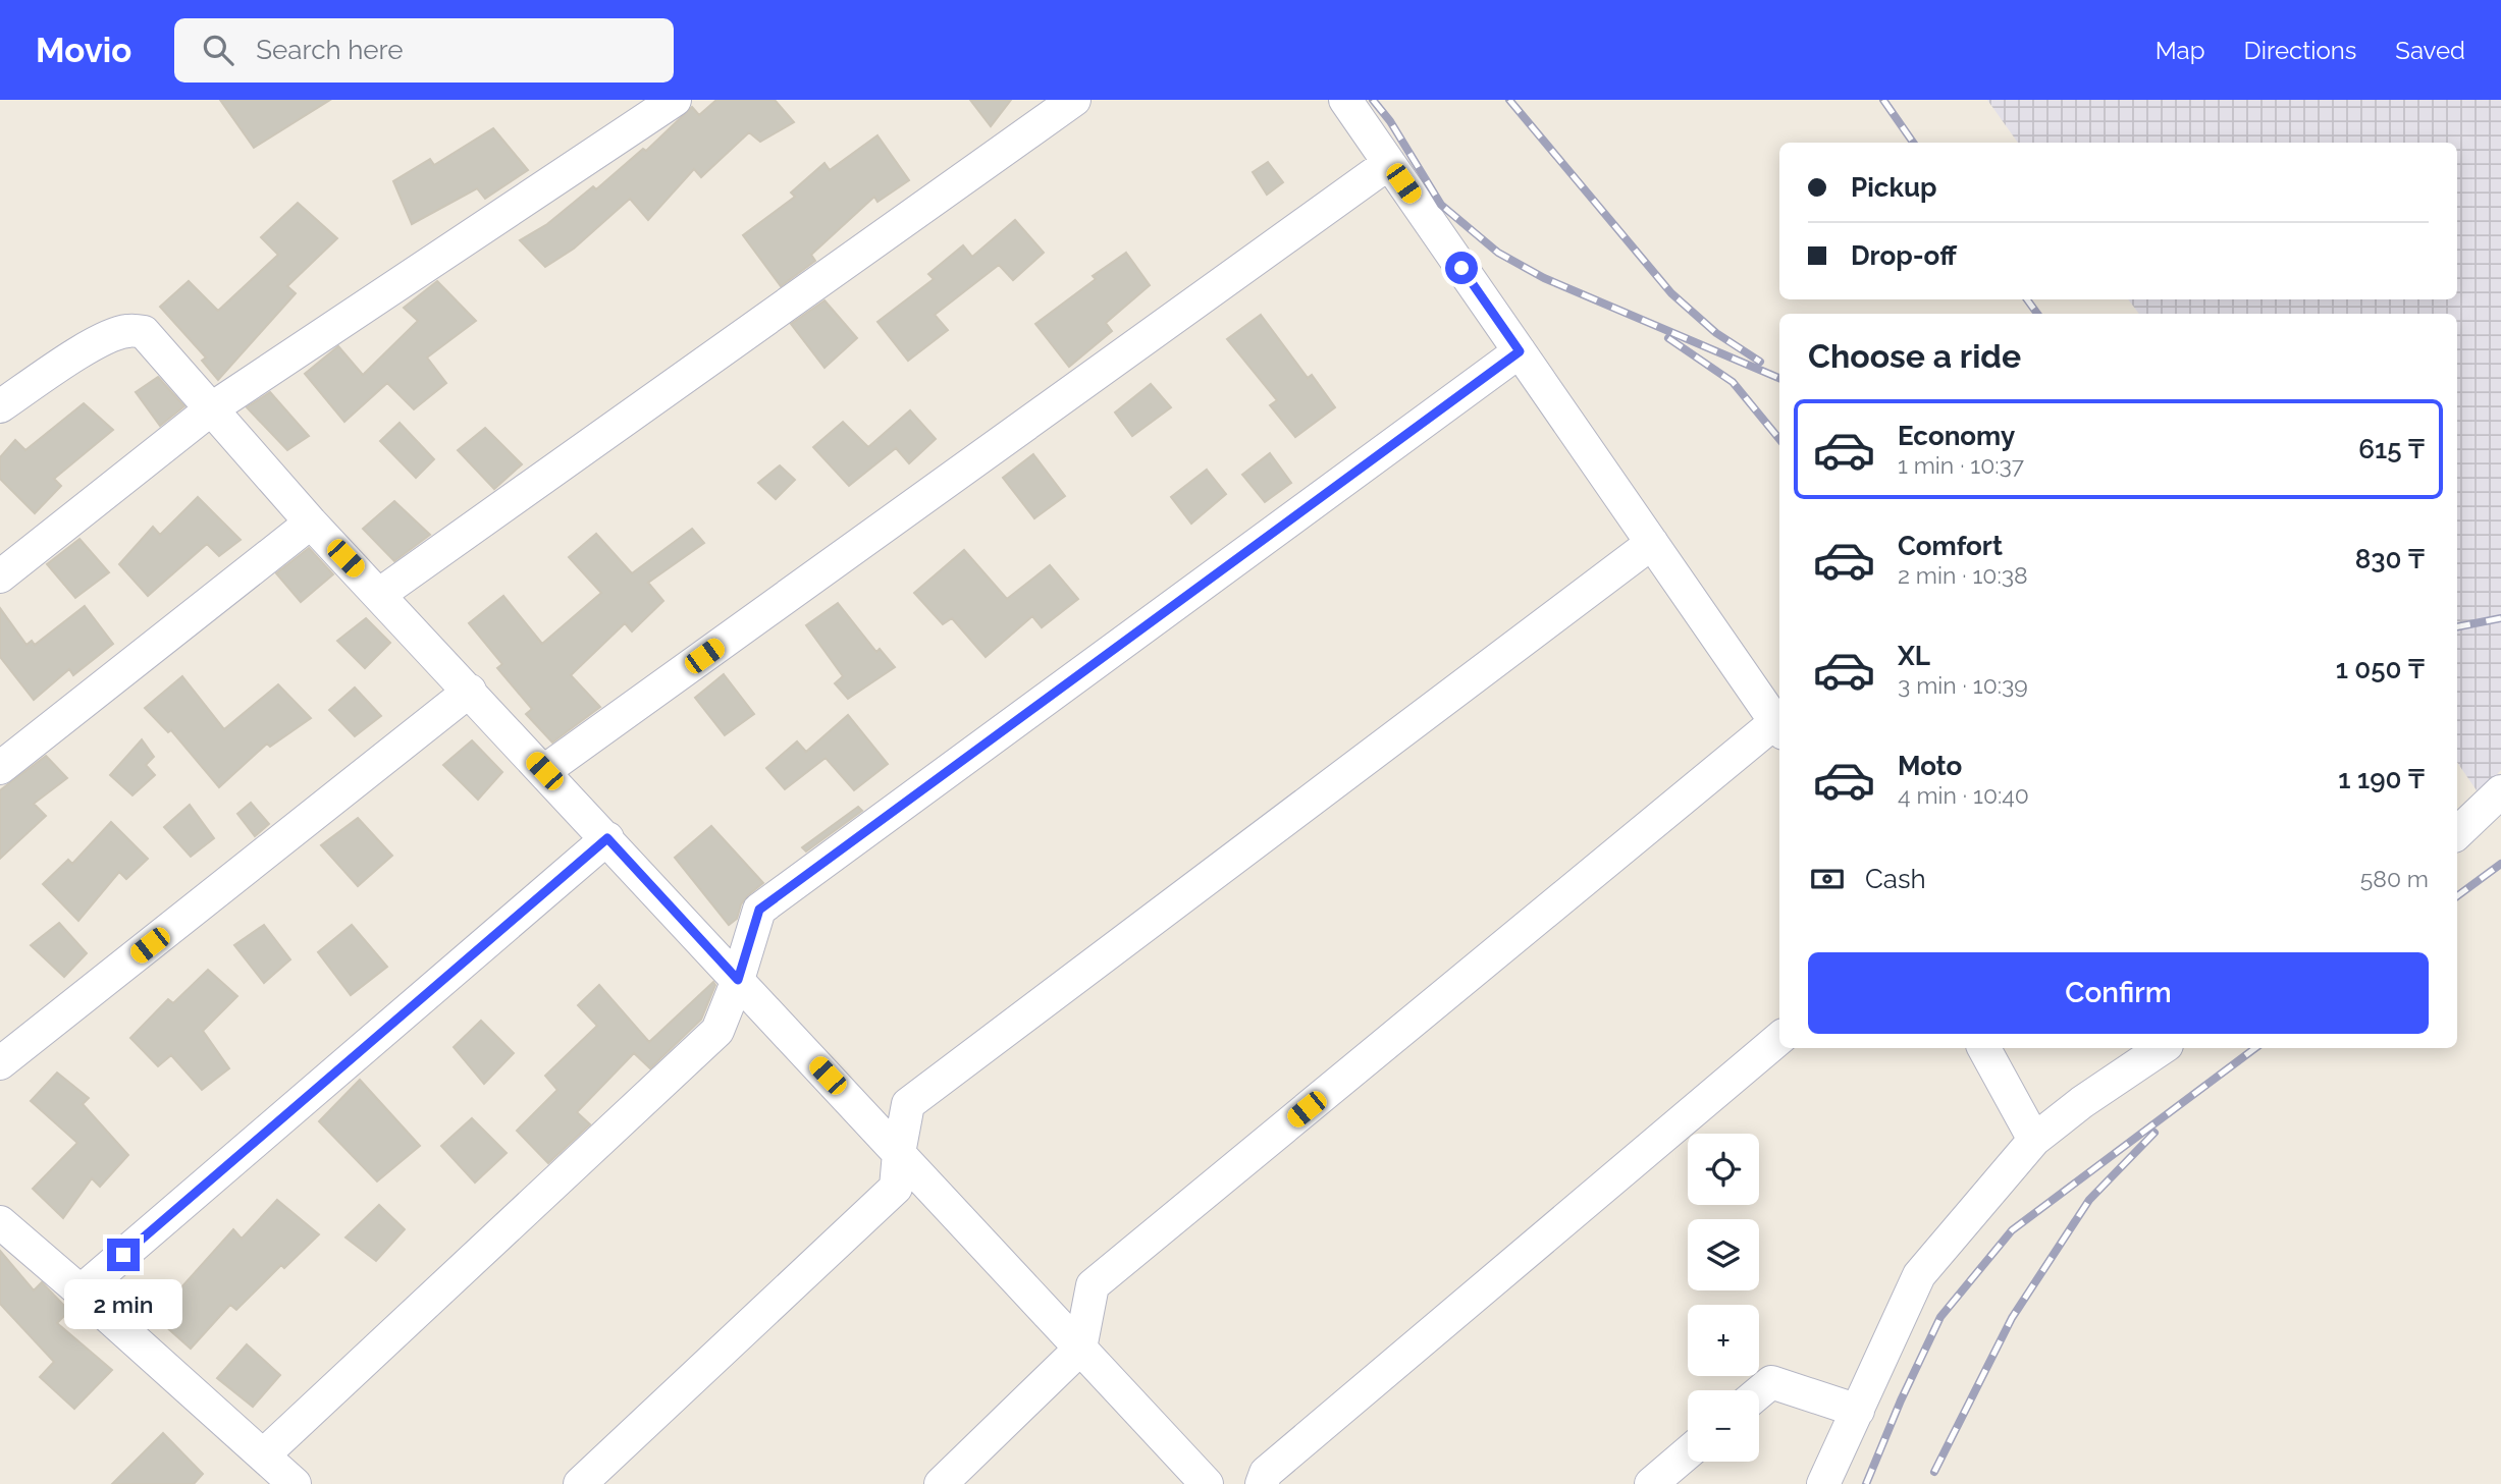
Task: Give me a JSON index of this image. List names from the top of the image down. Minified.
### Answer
{"page":{"header":"Movio","search":"Search here","nav":["Map","Directions","Saved"],"banner":["Pickup","Drop-off"],"heading":"Choose a ride","list":[{"name":"Economy","note":"1 min · 10:37","value":"615 ₸"},{"name":"Comfort","note":"2 min · 10:38","value":"830 ₸"},{"name":"XL","note":"3 min · 10:39","value":"1 050 ₸"},{"name":"Moto","note":"4 min · 10:40","value":"1 190 ₸"}],"pay":["Cash","580 m"],"buttons":"Confirm","map_buttons":["+","−"],"bubble":"2 min"}}
